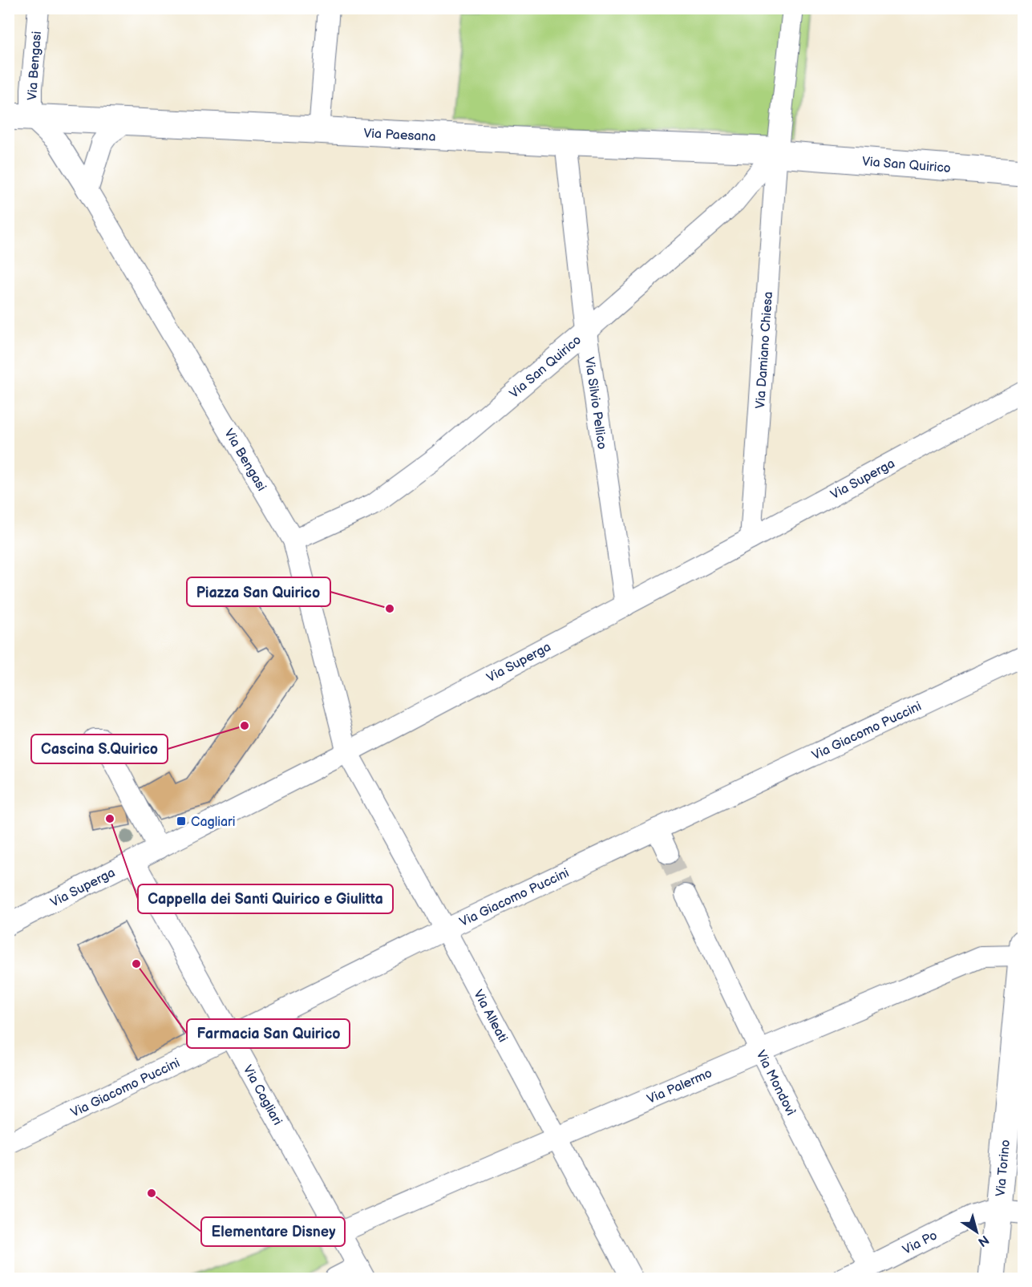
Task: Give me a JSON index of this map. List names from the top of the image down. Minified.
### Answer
{"streets":{"street":["Via Bengasi","Via Paesana","Via San Quirico","Via Damiano Chiesa","Via Silvio Pellico","Via Superga","Via Giacomo Puccini","Via Alleati","Via Mondovì","Via Palermo","Via Cagliari","Via Torino","Via Po"]},"crossings":[["Via Bengasi","Via Paesana"],["Via Bengasi","Via San Quirico"],["Via Bengasi","Via Superga"],["Via Bengasi","Via Alleati"],["Via Paesana","Via San Quirico"],["Via Paesana","Via Damiano Chiesa"],["Via Paesana","Via Silvio Pellico"],["Via San Quirico","Via Damiano Chiesa"],["Via San Quirico","Via Silvio Pellico"],["Via Damiano Chiesa","Via Superga"],["Via Silvio Pellico","Via Superga"],["Via Superga","Via Alleati"],["Via Superga","Via Cagliari"],["Via Giacomo Puccini","Via Alleati"],["Via Giacomo Puccini","Via Cagliari"],["Via Alleati","Via Palermo"],["Via Mondovì","Via Palermo"],["Via Mondovì","Via Po"],["Via Palermo","Via Cagliari"],["Via Palermo","Via Torino"],["Via Torino","Via Po"]],"places":{"other":["Piazza San Quirico","Cascina S.Quirico","Cappella dei Santi Quirico e Giulitta","Farmacia San Quirico","Elementare Disney"],"transit":["Cagliari"]},"north":"bottom right"}
